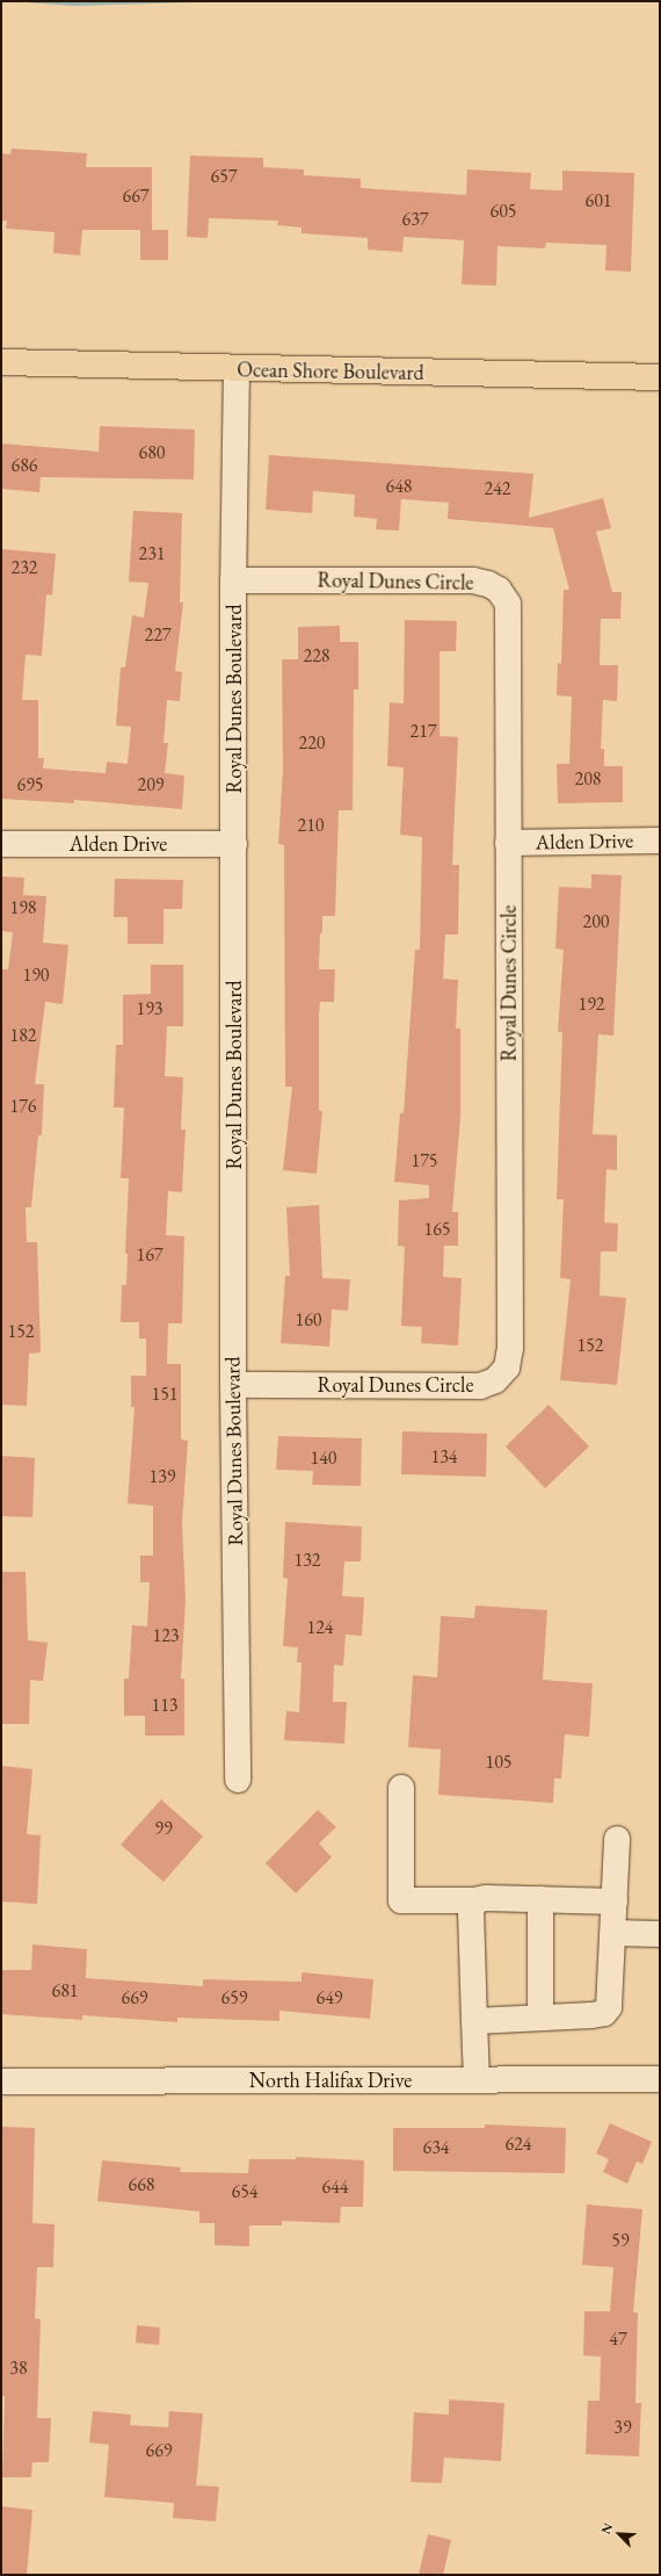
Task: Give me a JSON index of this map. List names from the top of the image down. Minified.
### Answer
{"streets":{"main road":["Ocean Shore Boulevard"],"street":["Royal Dunes Circle","Royal Dunes Boulevard","Alden Drive","North Halifax Drive"]},"crossings":[["Ocean Shore Boulevard","Royal Dunes Boulevard"],["Royal Dunes Circle","Royal Dunes Boulevard"],["Royal Dunes Circle","Alden Drive"],["Royal Dunes Boulevard","Alden Drive"]],"house_numbers":["657","667","601","605","637","680","686","648","242","231","232","227","228","217","220","208","695","209","210","198","200","190","192","193","182","176","175","165","167","160","152","152","151","134","140","139","132","124","123","113","105","99","681","669","659","649","624","634","668","644","654","59","47","38","39","669"],"north":"top left"}
